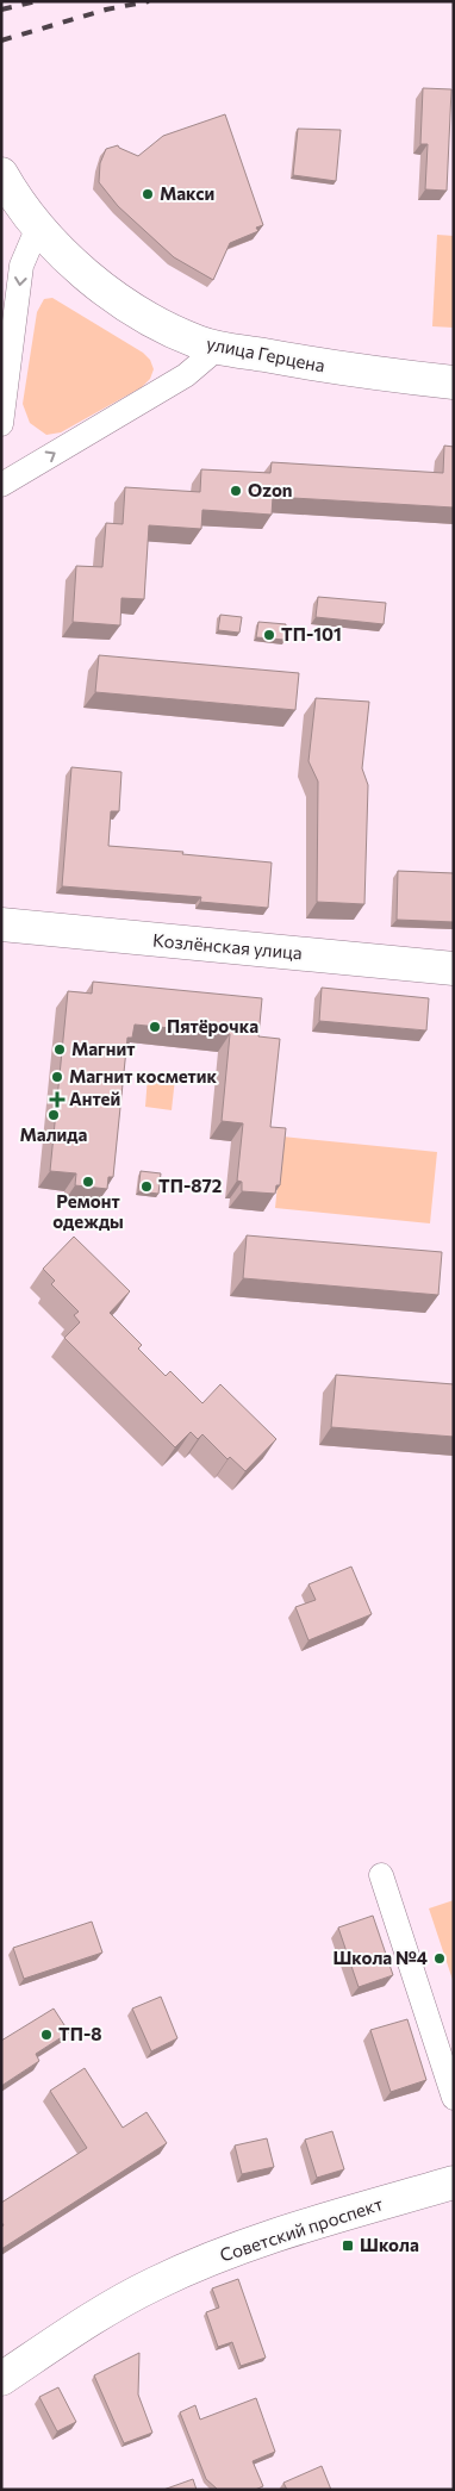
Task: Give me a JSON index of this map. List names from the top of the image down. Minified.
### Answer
{"streets":{"street":["улица Герцена","Козлёнская улица","Советский проспект"]},"places":{"other":["Макси","Ozon","ТП-101","Пятёрочка","Магнит","Магнит косметик","Малида","Ремонт одежды","ТП-872","Школа №4","ТП-8"],"health":["Антей"],"transit":["Школа"]}}
